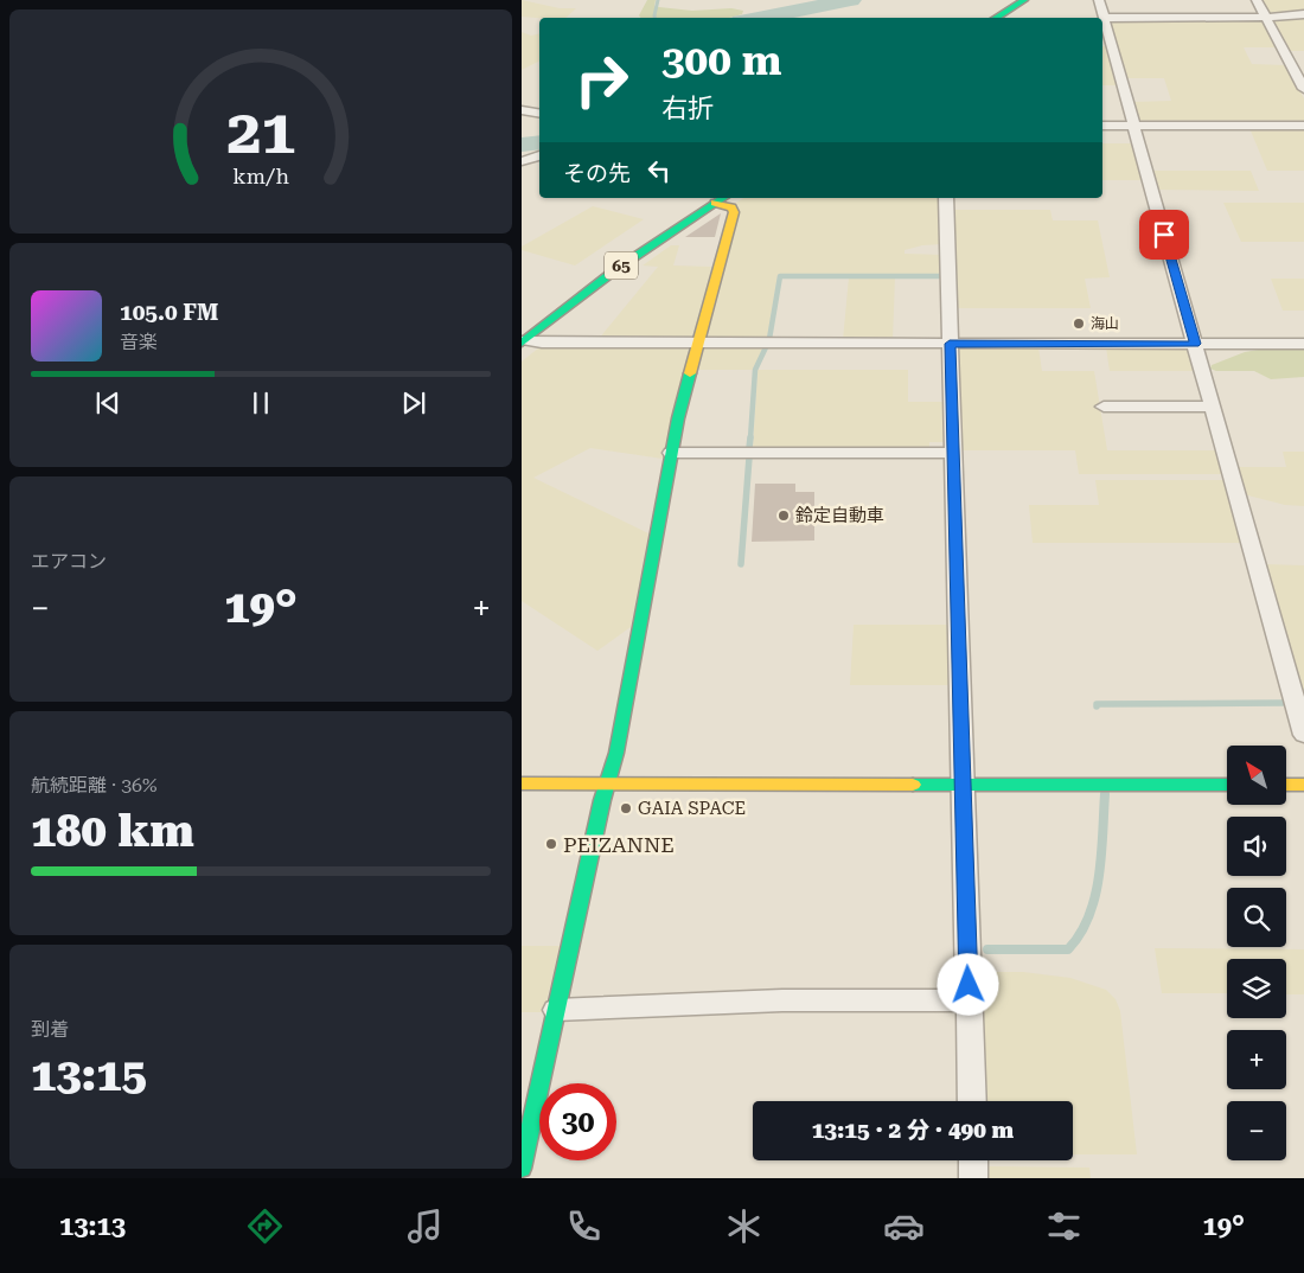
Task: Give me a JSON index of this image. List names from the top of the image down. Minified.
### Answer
{"streets":{"street":["65"]},"places":["海山","鈴定自動車","GAIA SPACE","PEIZANNE"],"north":"top left","page":{"turn":["300 m","右折"],"then":"その先","song":["105.0 FM","音楽"],"tile":["エアコン",["航続距離 · 36%","180 km"],["到着","13:15"]],"heat":["−","19°","+"],"map_buttons":["+","−"],"limit":"30","trip":"13:15 · 2 分 · 490 m","tabs":["13:13","19°"],"gauge":["21","km/h"]}}
